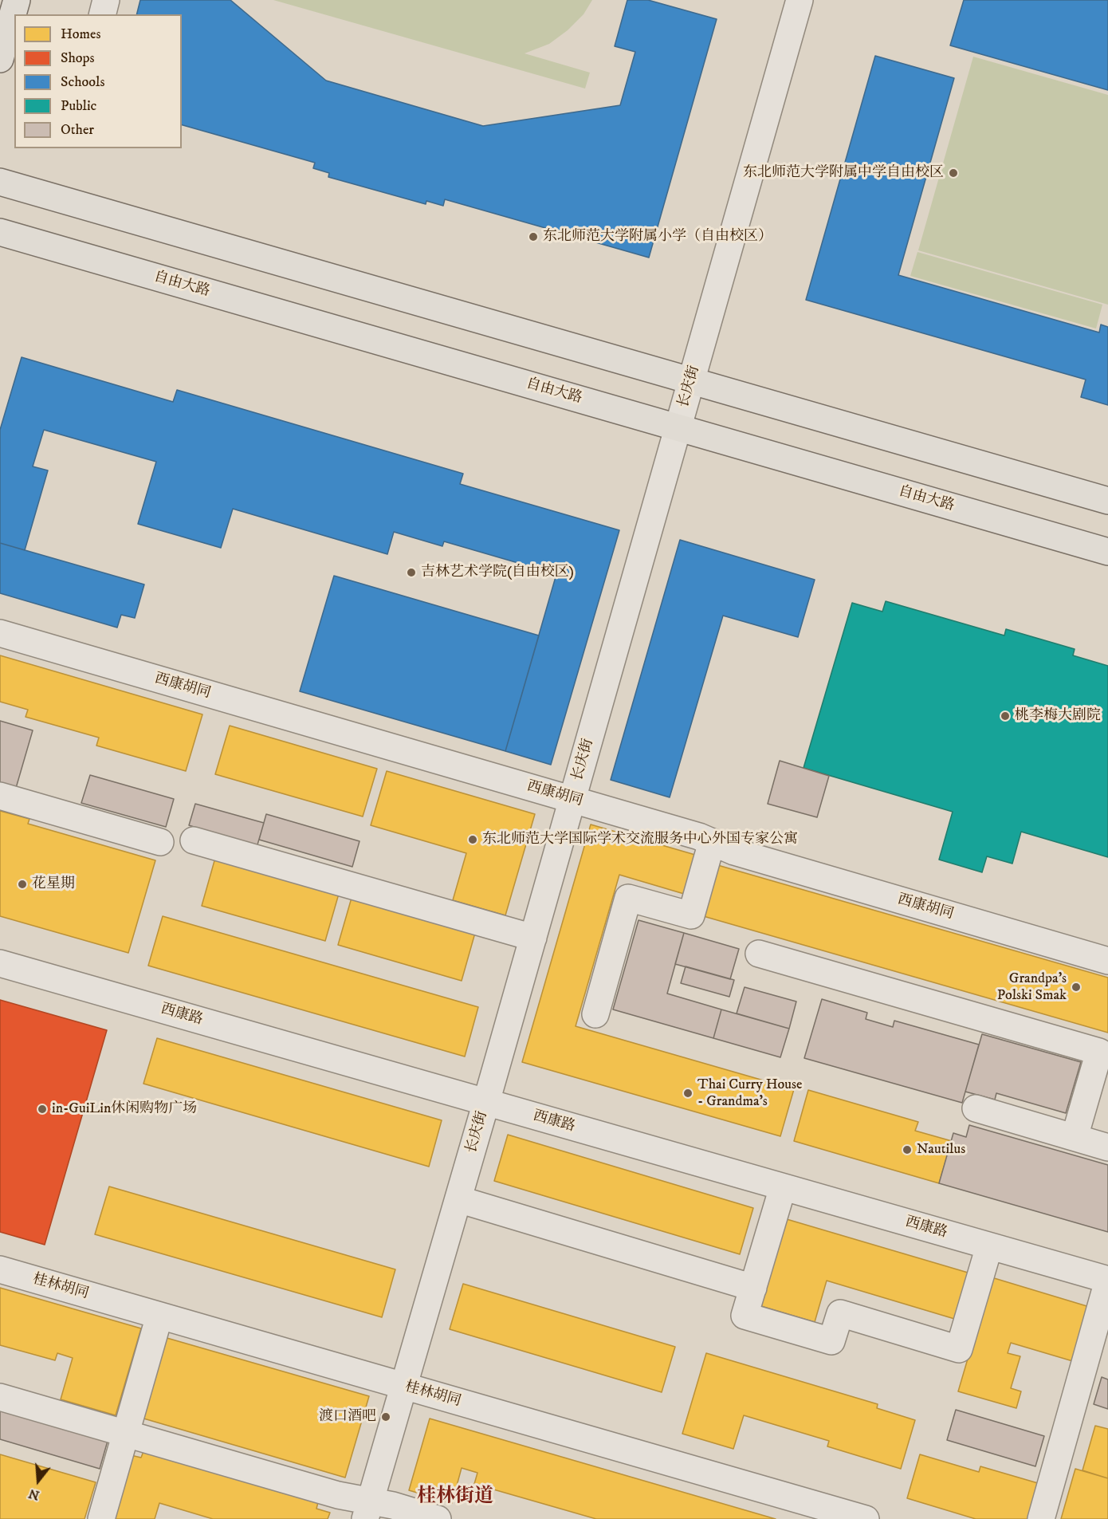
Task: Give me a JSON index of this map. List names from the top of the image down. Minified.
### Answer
{"streets":{"main road":["自由大路"],"street":["长庆街","西康胡同","西康路","桂林胡同"]},"crossings":[["自由大路","长庆街"],["长庆街","西康胡同"],["长庆街","西康路"],["长庆街","桂林胡同"]],"districts":["桂林街道"],"places":["东北师范大学附属中学自由校区","东北师范大学附属小学（自由校区）","吉林艺术学院(自由校区)","桃李梅大剧院","东北师范大学国际学术交流服务中心外国专家公寓","花星期","Grandpa's Polski Smak","Thai Curry House - Grandma's","in-GuiLin休闲购物广场","Nautilus","渡口酒吧"],"legend":["Homes","Shops","Schools","Public","Other"],"north":"bottom"}
